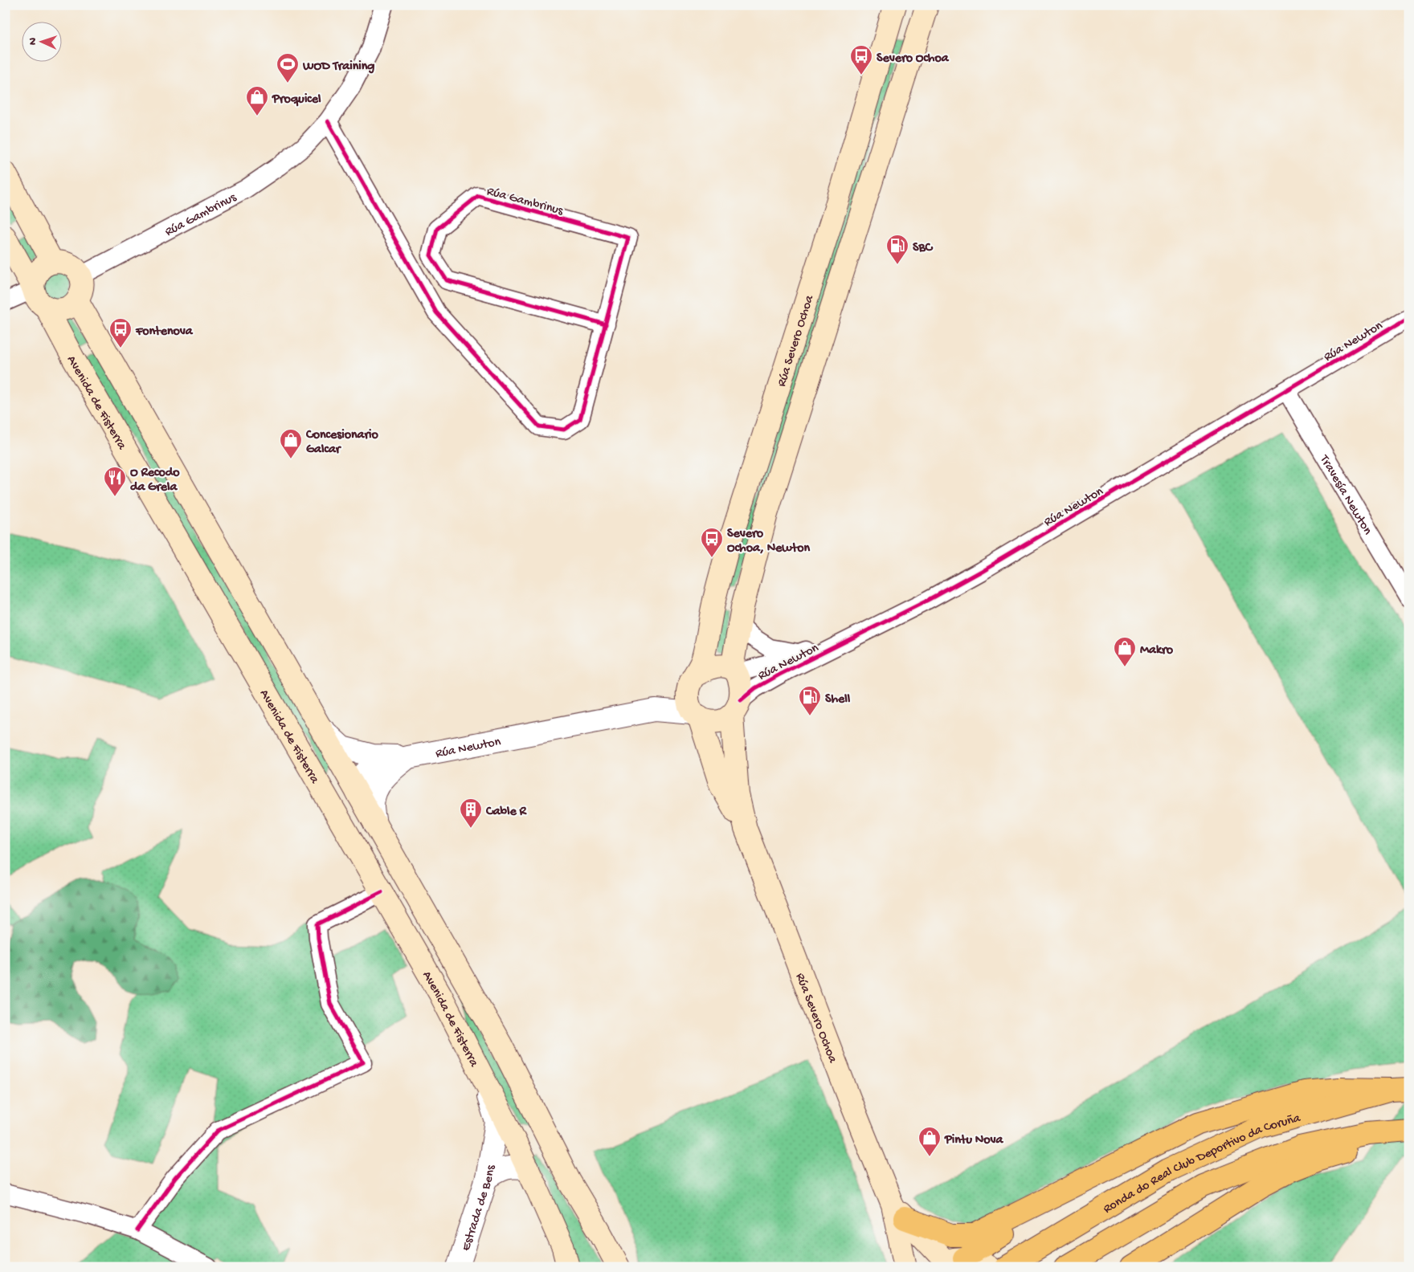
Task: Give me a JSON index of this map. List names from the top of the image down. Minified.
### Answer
{"streets":{"highway":["Ronda do Real Club Deportivo da Coruña"],"main road":["Rúa Severo Ochoa","Avenida de Fisterra"],"street":["Rúa Gambrinus","Rúa Newton","Travesía Newton","Estrada de Bens"]},"crossings":[["Rúa Gambrinus","Avenida de Fisterra"],["Rúa Severo Ochoa","Rúa Newton"],["Rúa Newton","Travesía Newton"],["Avenida de Fisterra","Estrada de Bens"]],"places":{"bus stop":["Severo Ochoa","Fontenova","Severo Ochoa, Newton"],"sports":["WOD Training"],"shop":["Proquicel","Concesionario Galcar","Makro","Pintu Nova"],"fuel station":["SBC","Shell"],"restaurant":["O Recodo da Grela"],"building":["Cable R"]},"north":"left"}
